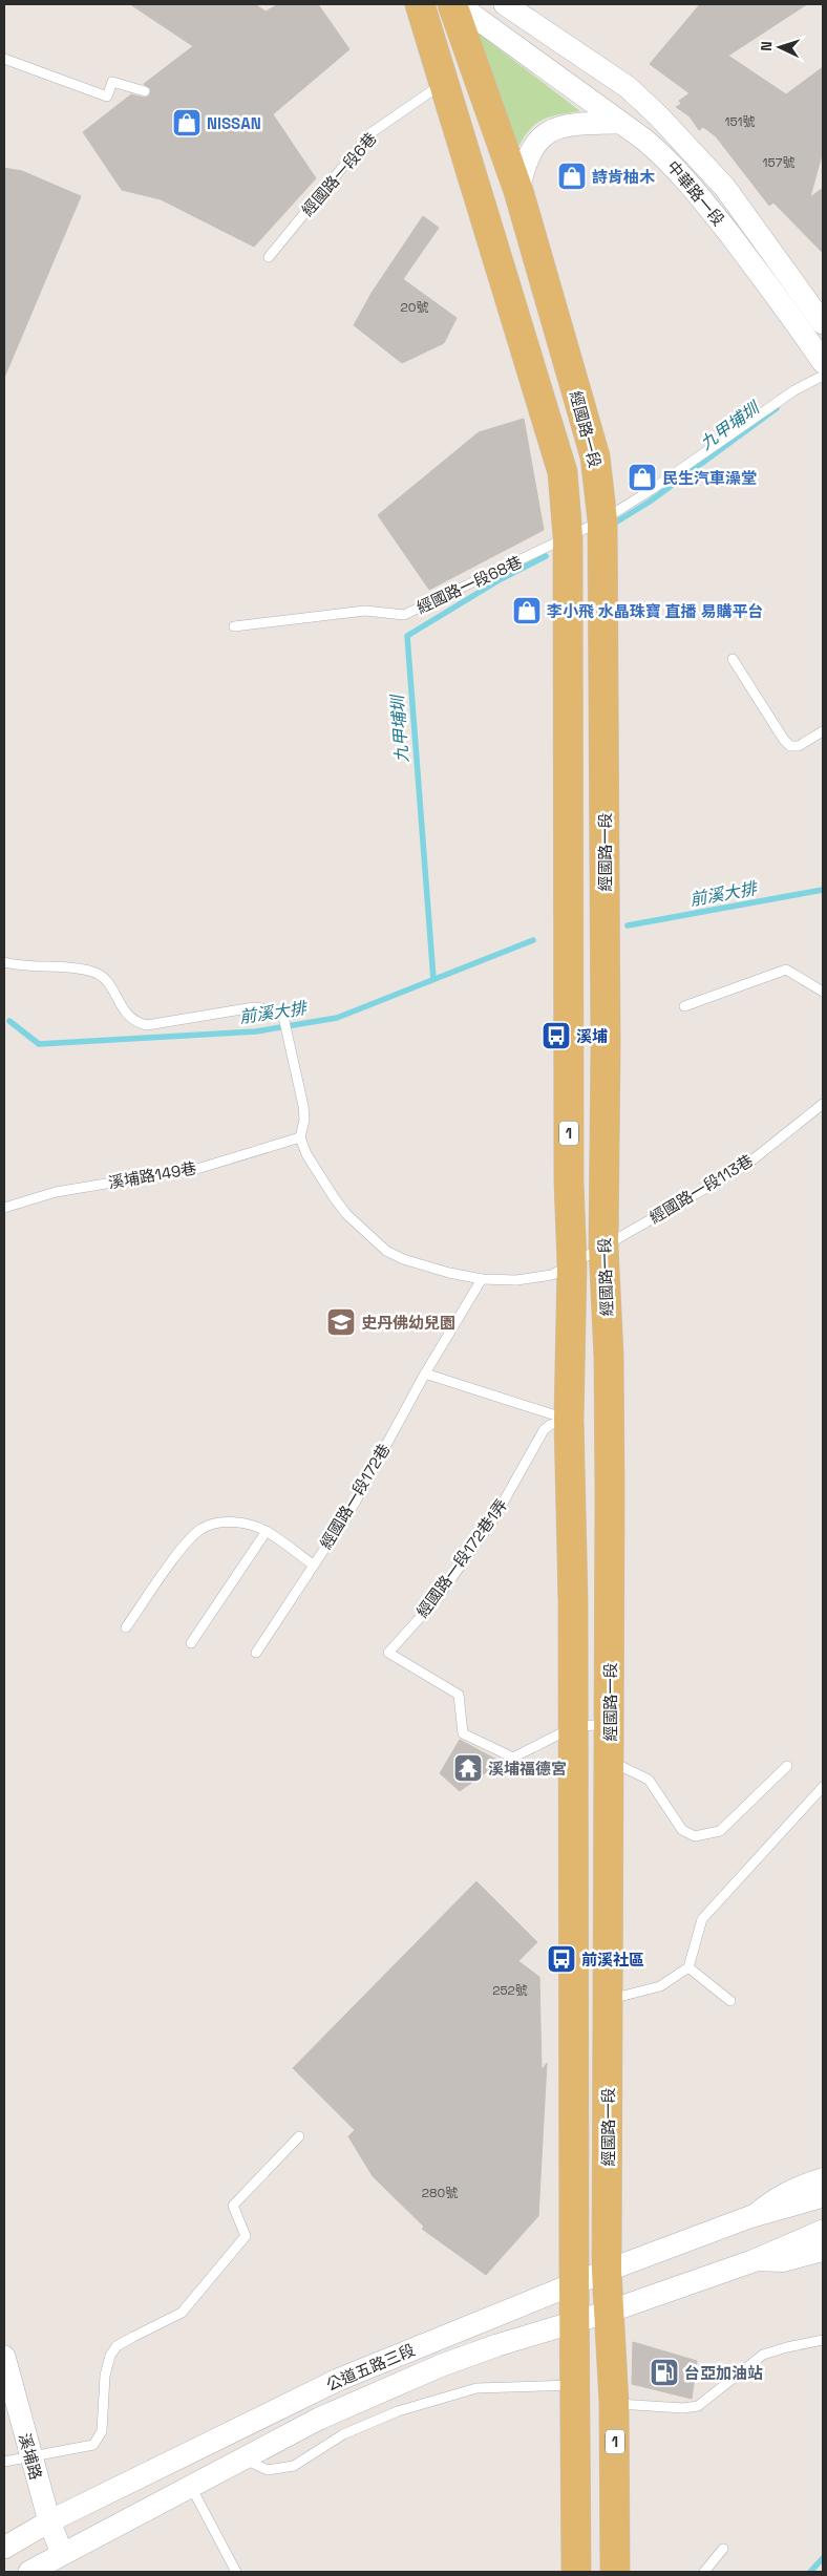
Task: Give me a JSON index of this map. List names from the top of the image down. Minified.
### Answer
{"streets":{"main road":["經國路一段","1"],"street":["中華路一段","公道五路三段","溪埔路"],"lane":["經國路一段6巷","經國路一段68巷","溪埔路149巷","經國路一段113巷","經國路一段172巷","經國路一段172巷1弄"]},"crossings":[["經國路一段6巷","1"],["經國路一段","經國路一段68巷"],["經國路一段","經國路一段113巷"],["經國路一段","經國路一段172巷1弄"],["經國路一段","公道五路三段"],["經國路一段68巷","1"],["1","經國路一段113巷"],["1","經國路一段172巷1弄"],["1","公道五路三段"],["溪埔路149巷","經國路一段113巷"],["經國路一段113巷","經國路一段172巷"],["公道五路三段","溪埔路"]],"water":["九甲埔圳","前溪大排"],"places":{"shop":["NISSAN","詩肯柚木","民生汽車澡堂","李小飛 水晶珠寶 直播 易購平台"],"bus stop":["溪埔","前溪社區"],"school or university":["史丹佛幼兒園"],"temple":["溪埔福德宮"],"fuel station":["台亞加油站"]},"house_numbers":["151號","157號","20號","252號","280號"],"north":"left"}
